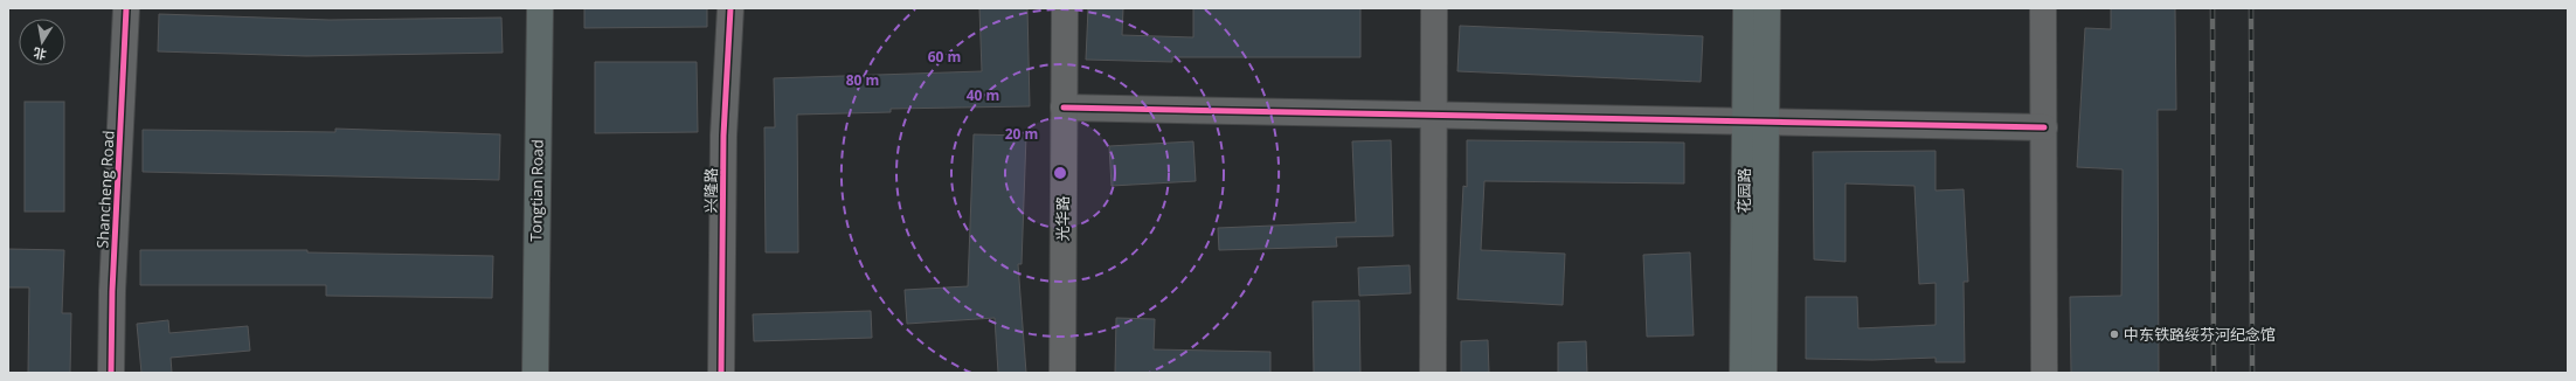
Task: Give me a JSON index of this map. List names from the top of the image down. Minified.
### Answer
{"streets":{"main road":["Tongtian Road","花园路"],"street":["Shancheng Road","兴隆路","光华路"]},"places":["中东铁路绥芬河纪念馆"],"north":"bottom","rings":["60 m","80 m","40 m","20 m"]}
